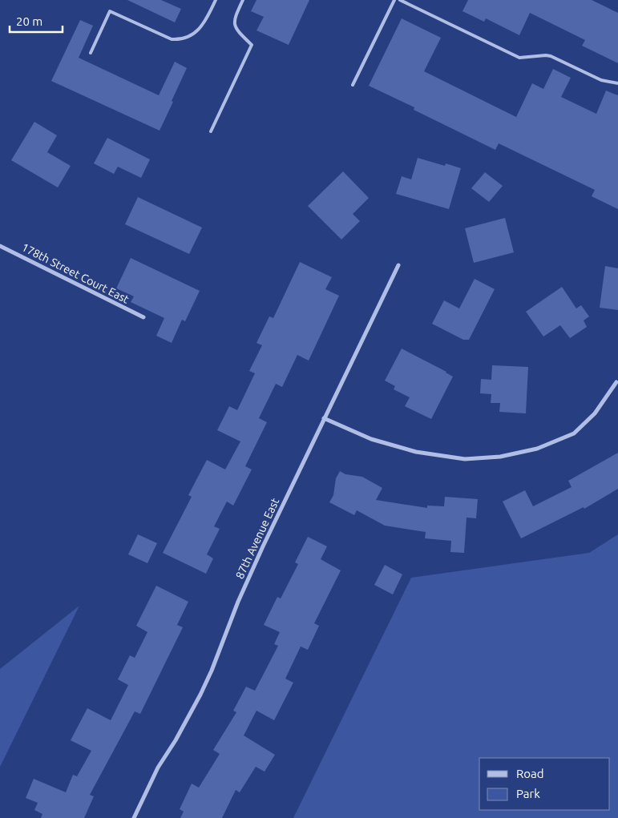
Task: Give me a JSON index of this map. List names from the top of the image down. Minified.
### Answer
{"streets":{"street":["178th Street Court East","87th Avenue East"]},"legend":["Road","Park"],"scale_bar":"20 m"}
